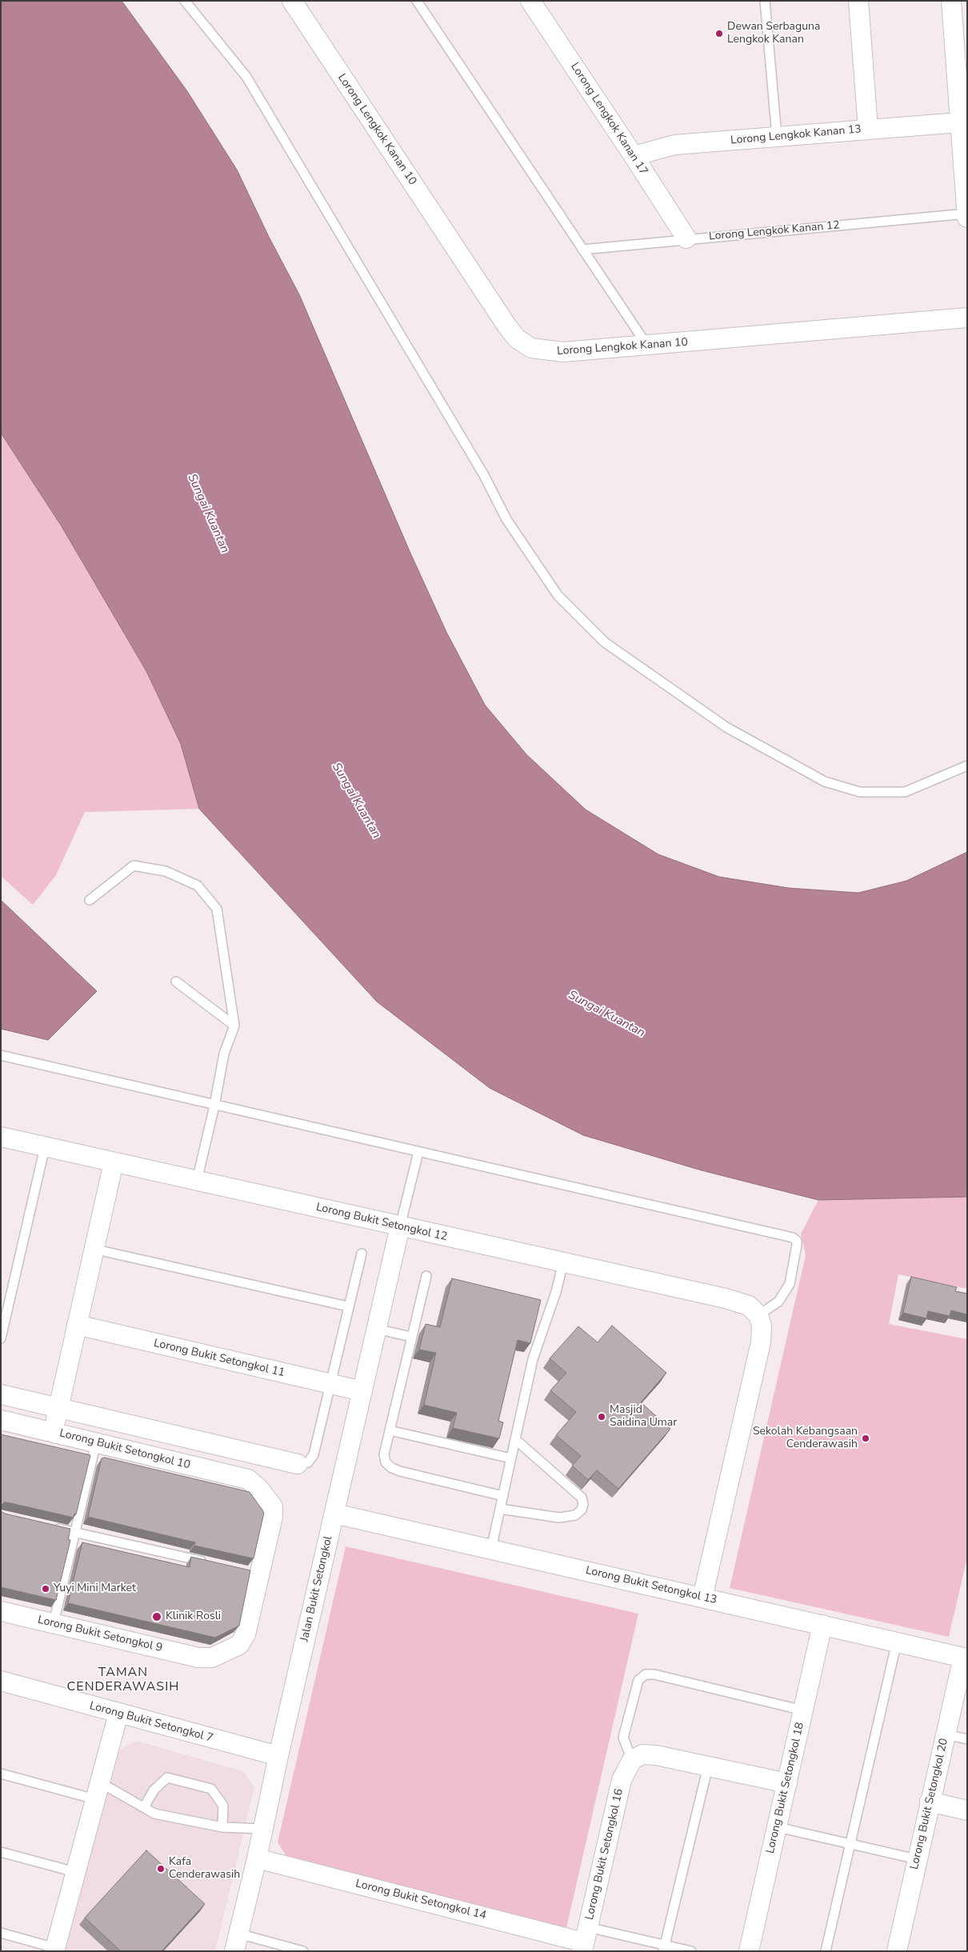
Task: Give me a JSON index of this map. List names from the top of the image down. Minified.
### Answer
{"streets":{"street":["Lorong Lengkok Kanan 17","Lorong Lengkok Kanan 10","Lorong Lengkok Kanan 13","Lorong Bukit Setongkol 12","Lorong Bukit Setongkol 11","Lorong Bukit Setongkol 10","Lorong Bukit Setongkol 13","Jalan Bukit Setongkol","Lorong Bukit Setongkol 9","Lorong Bukit Setongkol 7","Lorong Bukit Setongkol 18","Lorong Bukit Setongkol 20","Lorong Bukit Setongkol 16","Lorong Bukit Setongkol 14"],"lane":["Lorong Lengkok Kanan 12"]},"crossings":[["Lorong Lengkok Kanan 17","Lorong Lengkok Kanan 13"],["Lorong Lengkok Kanan 17","Lorong Lengkok Kanan 12"],["Lorong Bukit Setongkol 12","Jalan Bukit Setongkol"],["Lorong Bukit Setongkol 11","Jalan Bukit Setongkol"],["Lorong Bukit Setongkol 10","Lorong Bukit Setongkol 9"],["Lorong Bukit Setongkol 13","Jalan Bukit Setongkol"],["Lorong Bukit Setongkol 13","Lorong Bukit Setongkol 18"],["Lorong Bukit Setongkol 13","Lorong Bukit Setongkol 20"],["Jalan Bukit Setongkol","Lorong Bukit Setongkol 7"],["Jalan Bukit Setongkol","Lorong Bukit Setongkol 14"],["Lorong Bukit Setongkol 16","Lorong Bukit Setongkol 14"]],"districts":["TAMAN CENDERAWASIH"],"water":["Sungai Kuantan"],"places":["Dewan Serbaguna Lengkok Kanan","Masjid Saidina Umar","Sekolah Kebangsaan Cenderawasih","Yuyi Mini Market","Klinik Rosli","Kafa Cenderawasih"]}
